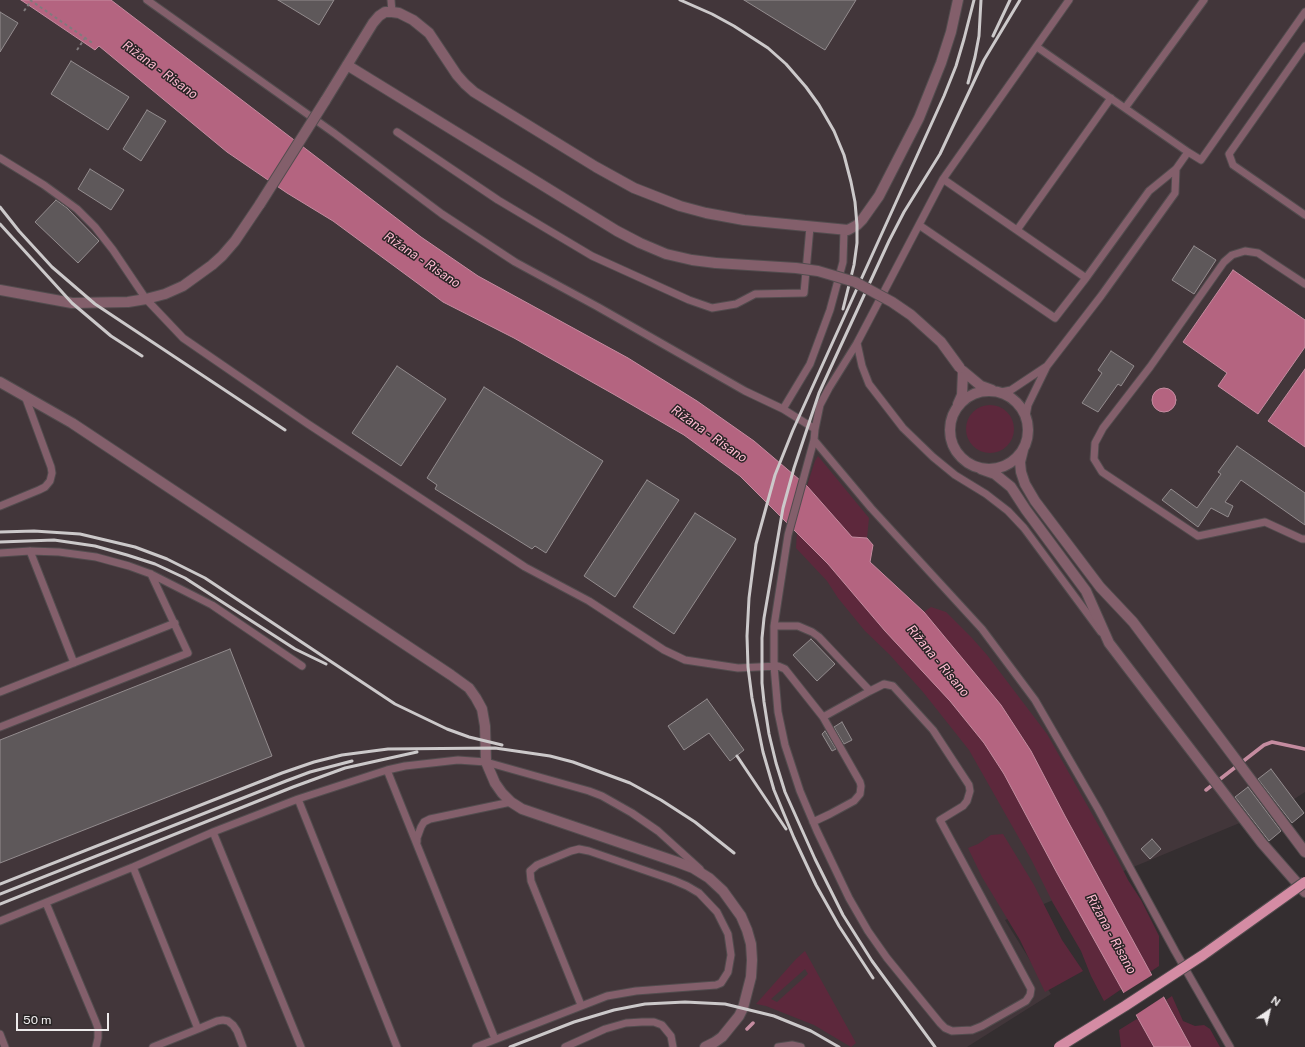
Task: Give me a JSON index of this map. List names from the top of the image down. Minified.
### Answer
{"water":["Rižana - Risano"],"scale_bar":"50 m","north":"top right"}
